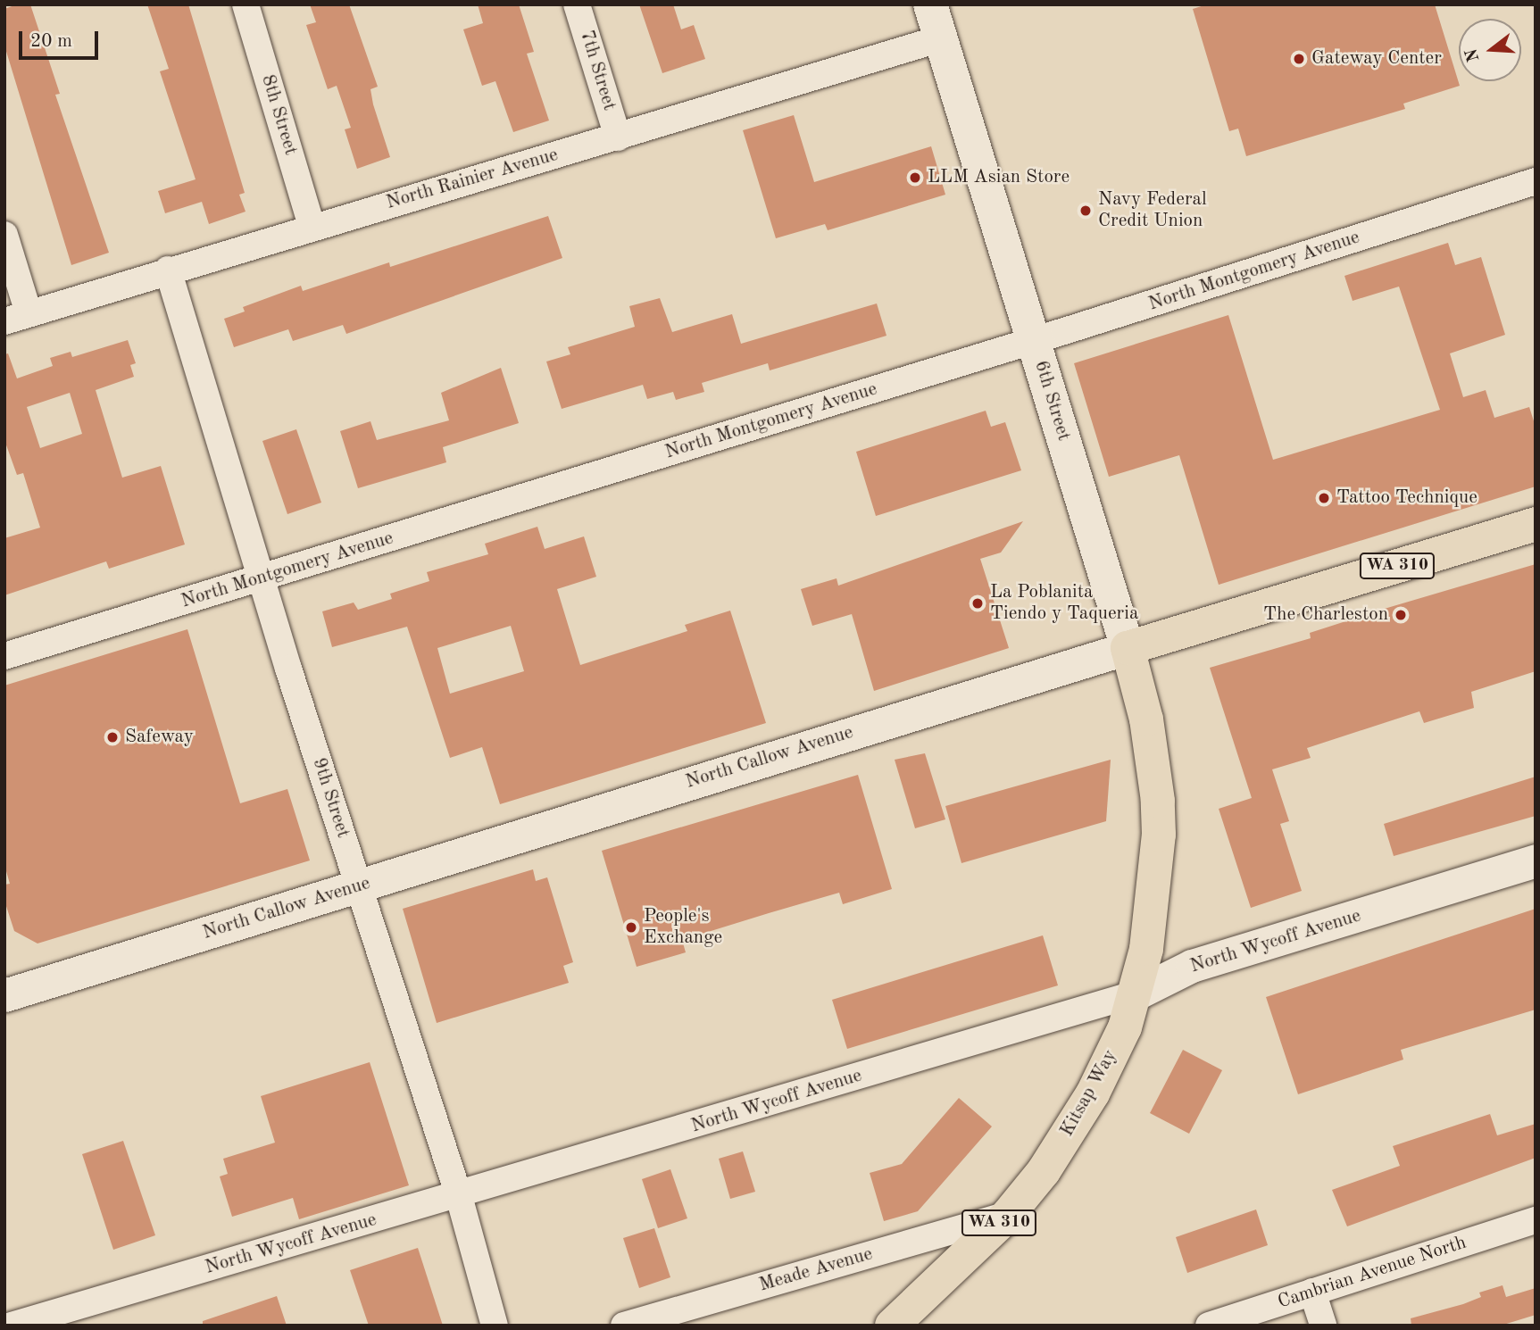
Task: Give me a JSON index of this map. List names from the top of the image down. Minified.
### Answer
{"streets":{"main road":["6th Street","WA 310","North Callow Avenue","Kitsap Way"],"street":["7th Street","8th Street","North Rainier Avenue","North Montgomery Avenue","9th Street","North Wycoff Avenue","Meade Avenue","Cambrian Avenue North"]},"crossings":[["7th Street","North Rainier Avenue"],["8th Street","North Rainier Avenue"],["North Rainier Avenue","6th Street"],["North Rainier Avenue","9th Street"],["North Montgomery Avenue","6th Street"],["North Montgomery Avenue","9th Street"],["6th Street","North Callow Avenue"],["6th Street","Kitsap Way"],["North Callow Avenue","9th Street"],["9th Street","North Wycoff Avenue"],["North Wycoff Avenue","Kitsap Way"],["Kitsap Way","Meade Avenue"]],"places":["Gateway Center","LLM Asian Store","Navy Federal Credit Union","Tattoo Technique","La Poblanita Tiendo y Taqueria","The Charleston","Safeway","People's Exchange"],"scale_bar":"20 m","north":"left"}
